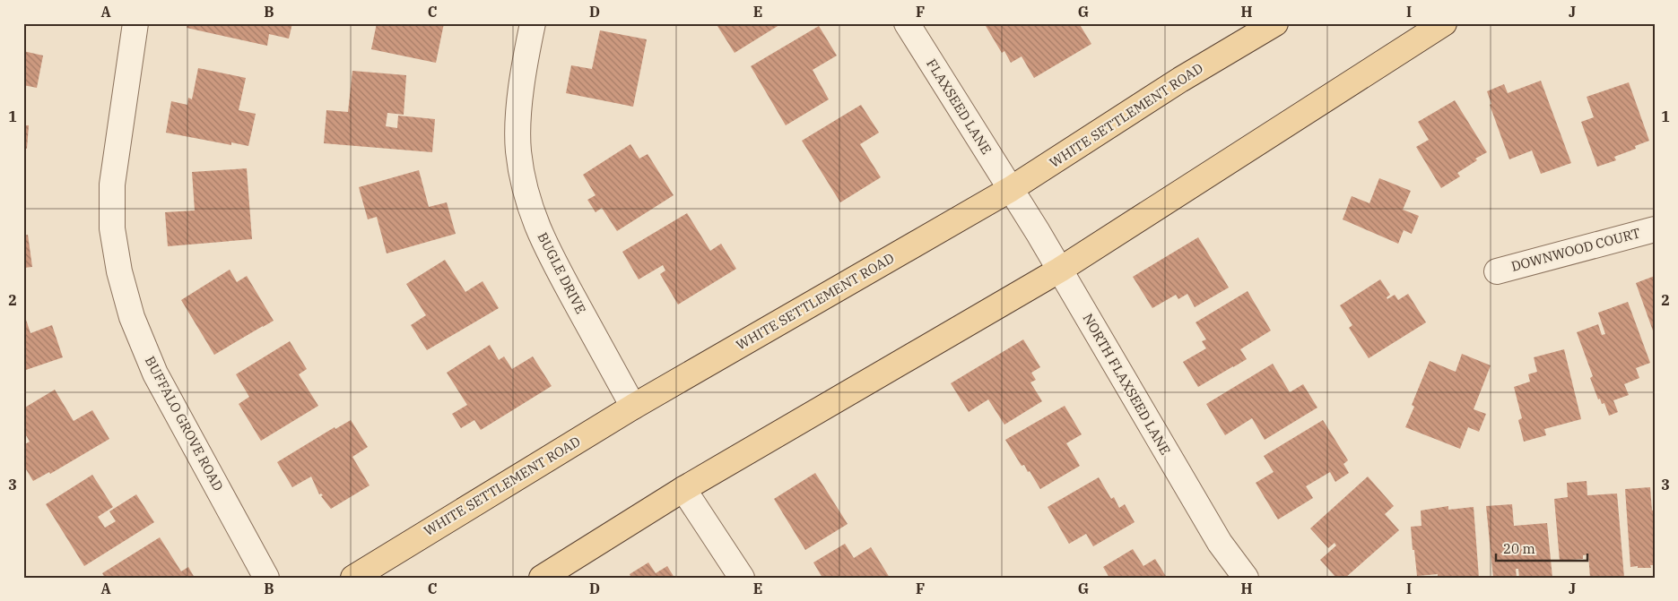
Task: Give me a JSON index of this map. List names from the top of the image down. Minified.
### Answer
{"streets":{"main road":["WHITE SETTLEMENT ROAD"],"street":["FLAXSEED LANE","DOWNWOOD COURT","BUGLE DRIVE","NORTH FLAXSEED LANE","BUFFALO GROVE ROAD"]},"crossings":[["FLAXSEED LANE","WHITE SETTLEMENT ROAD"],["FLAXSEED LANE","NORTH FLAXSEED LANE"],["WHITE SETTLEMENT ROAD","BUGLE DRIVE"],["WHITE SETTLEMENT ROAD","NORTH FLAXSEED LANE"]],"scale_bar":"20 m","grid":{"columns":["A","B","C","D","E","F","G","H","I","J"],"rows":["1","2","3"]}}
